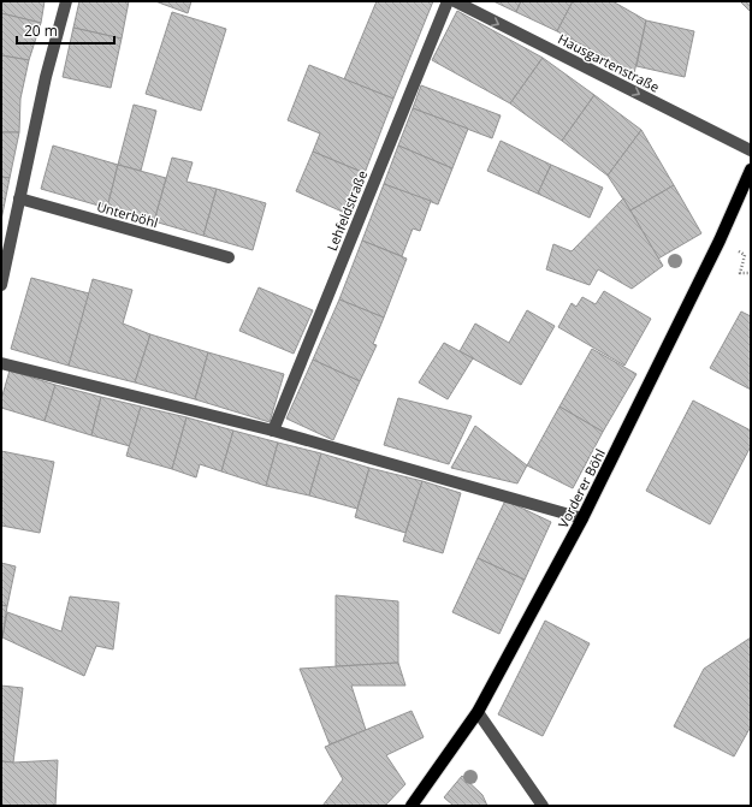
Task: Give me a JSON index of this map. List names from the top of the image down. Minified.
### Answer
{"streets":{"main road":["Vorderer Böhl"],"street":["Hausgartenstraße","Lehfeldstraße","Unterböhl"]},"one_way":["Hausgartenstraße"],"scale_bar":"20 m"}
